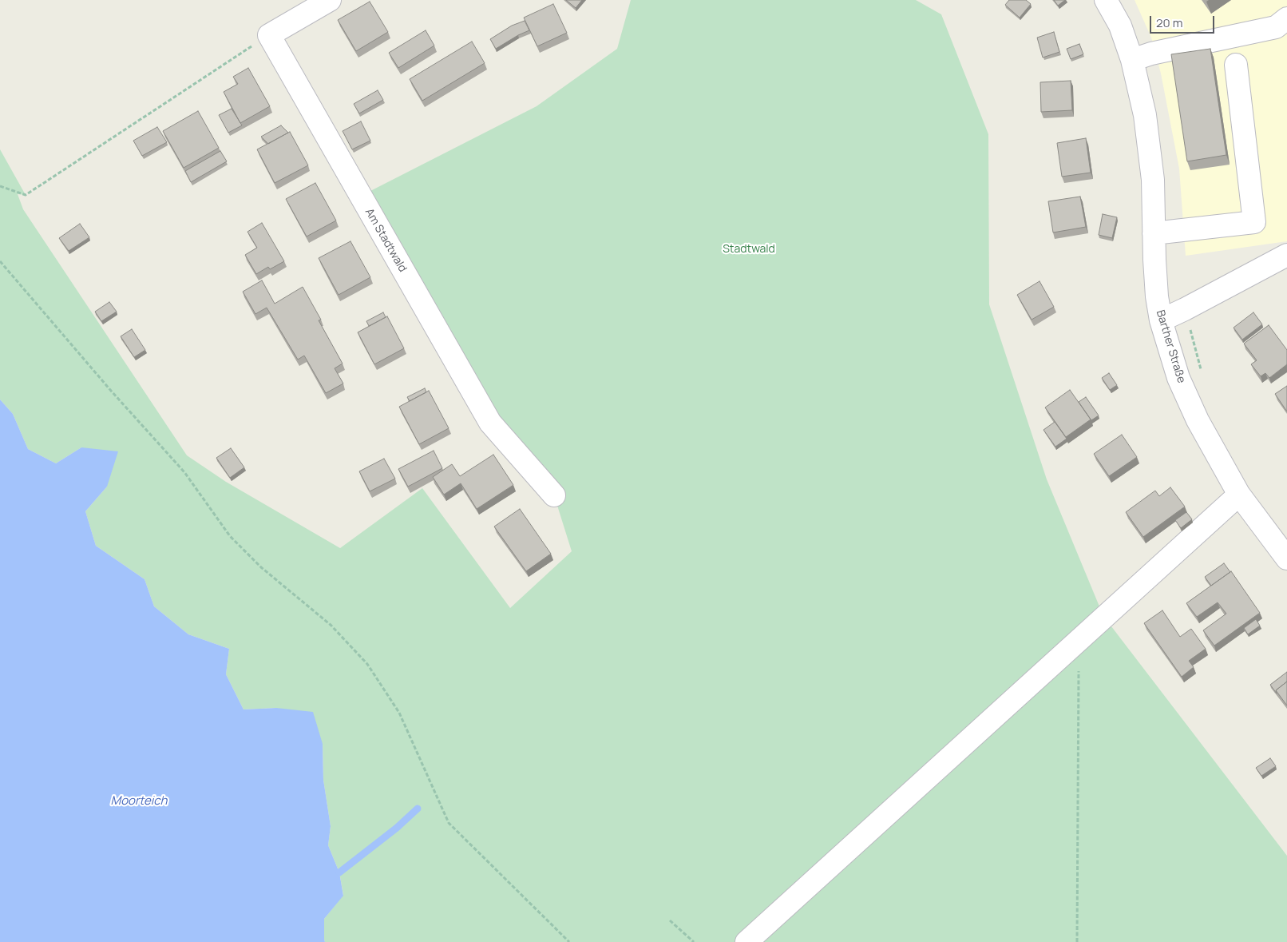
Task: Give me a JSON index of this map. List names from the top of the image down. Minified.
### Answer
{"streets":{"street":["Am Stadtwald","Barther Straße"]},"water":["Moorteich"],"parks":["Stadtwald"],"scale_bar":"20 m"}
